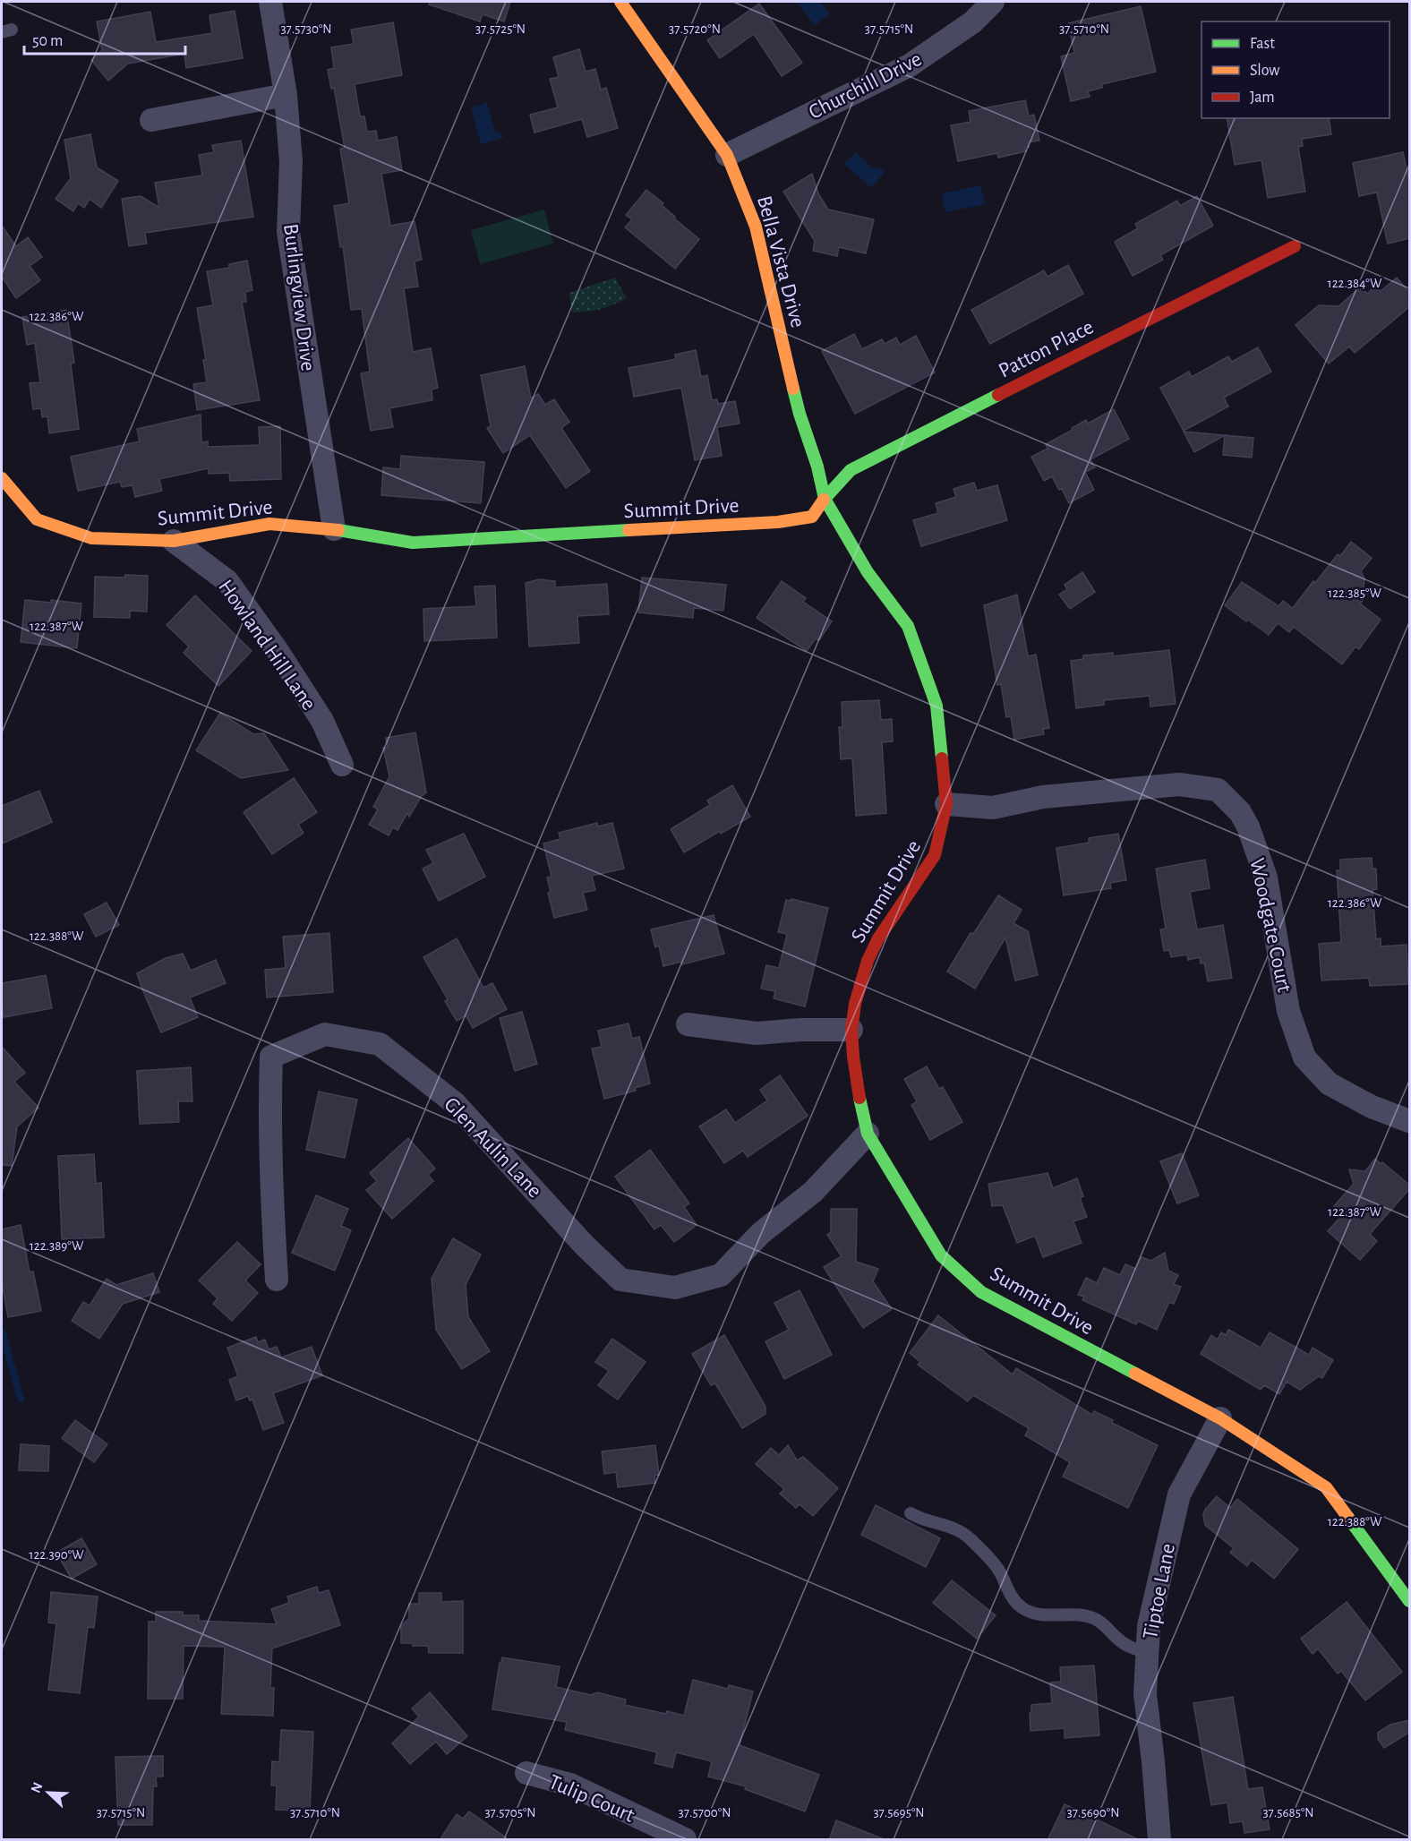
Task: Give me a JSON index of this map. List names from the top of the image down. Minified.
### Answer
{"streets":{"street":["Churchill Drive","Bella Vista Drive","Burlingview Drive","Patton Place","Summit Drive","Howland Hill Lane","Woodgate Court","Glen Aulin Lane","Tiptoe Lane","Tulip Court"]},"crossings":[["Churchill Drive","Bella Vista Drive"],["Bella Vista Drive","Patton Place"],["Bella Vista Drive","Summit Drive"],["Burlingview Drive","Summit Drive"],["Patton Place","Summit Drive"],["Summit Drive","Howland Hill Lane"],["Summit Drive","Woodgate Court"],["Summit Drive","Glen Aulin Lane"],["Summit Drive","Tiptoe Lane"]],"legend":["Fast","Slow","Jam"],"scale_bar":"50 m","north":"top left","coordinates":["37.5725°N","37.5720°N","37.5730°N","37.5715°N","37.5710°N","122.384°W","122.386°W","122.385°W","122.387°W","122.388°W","122.389°W","122.390°W","37.5705°N","37.5700°N","37.5695°N","37.5690°N","37.5685°N"]}
